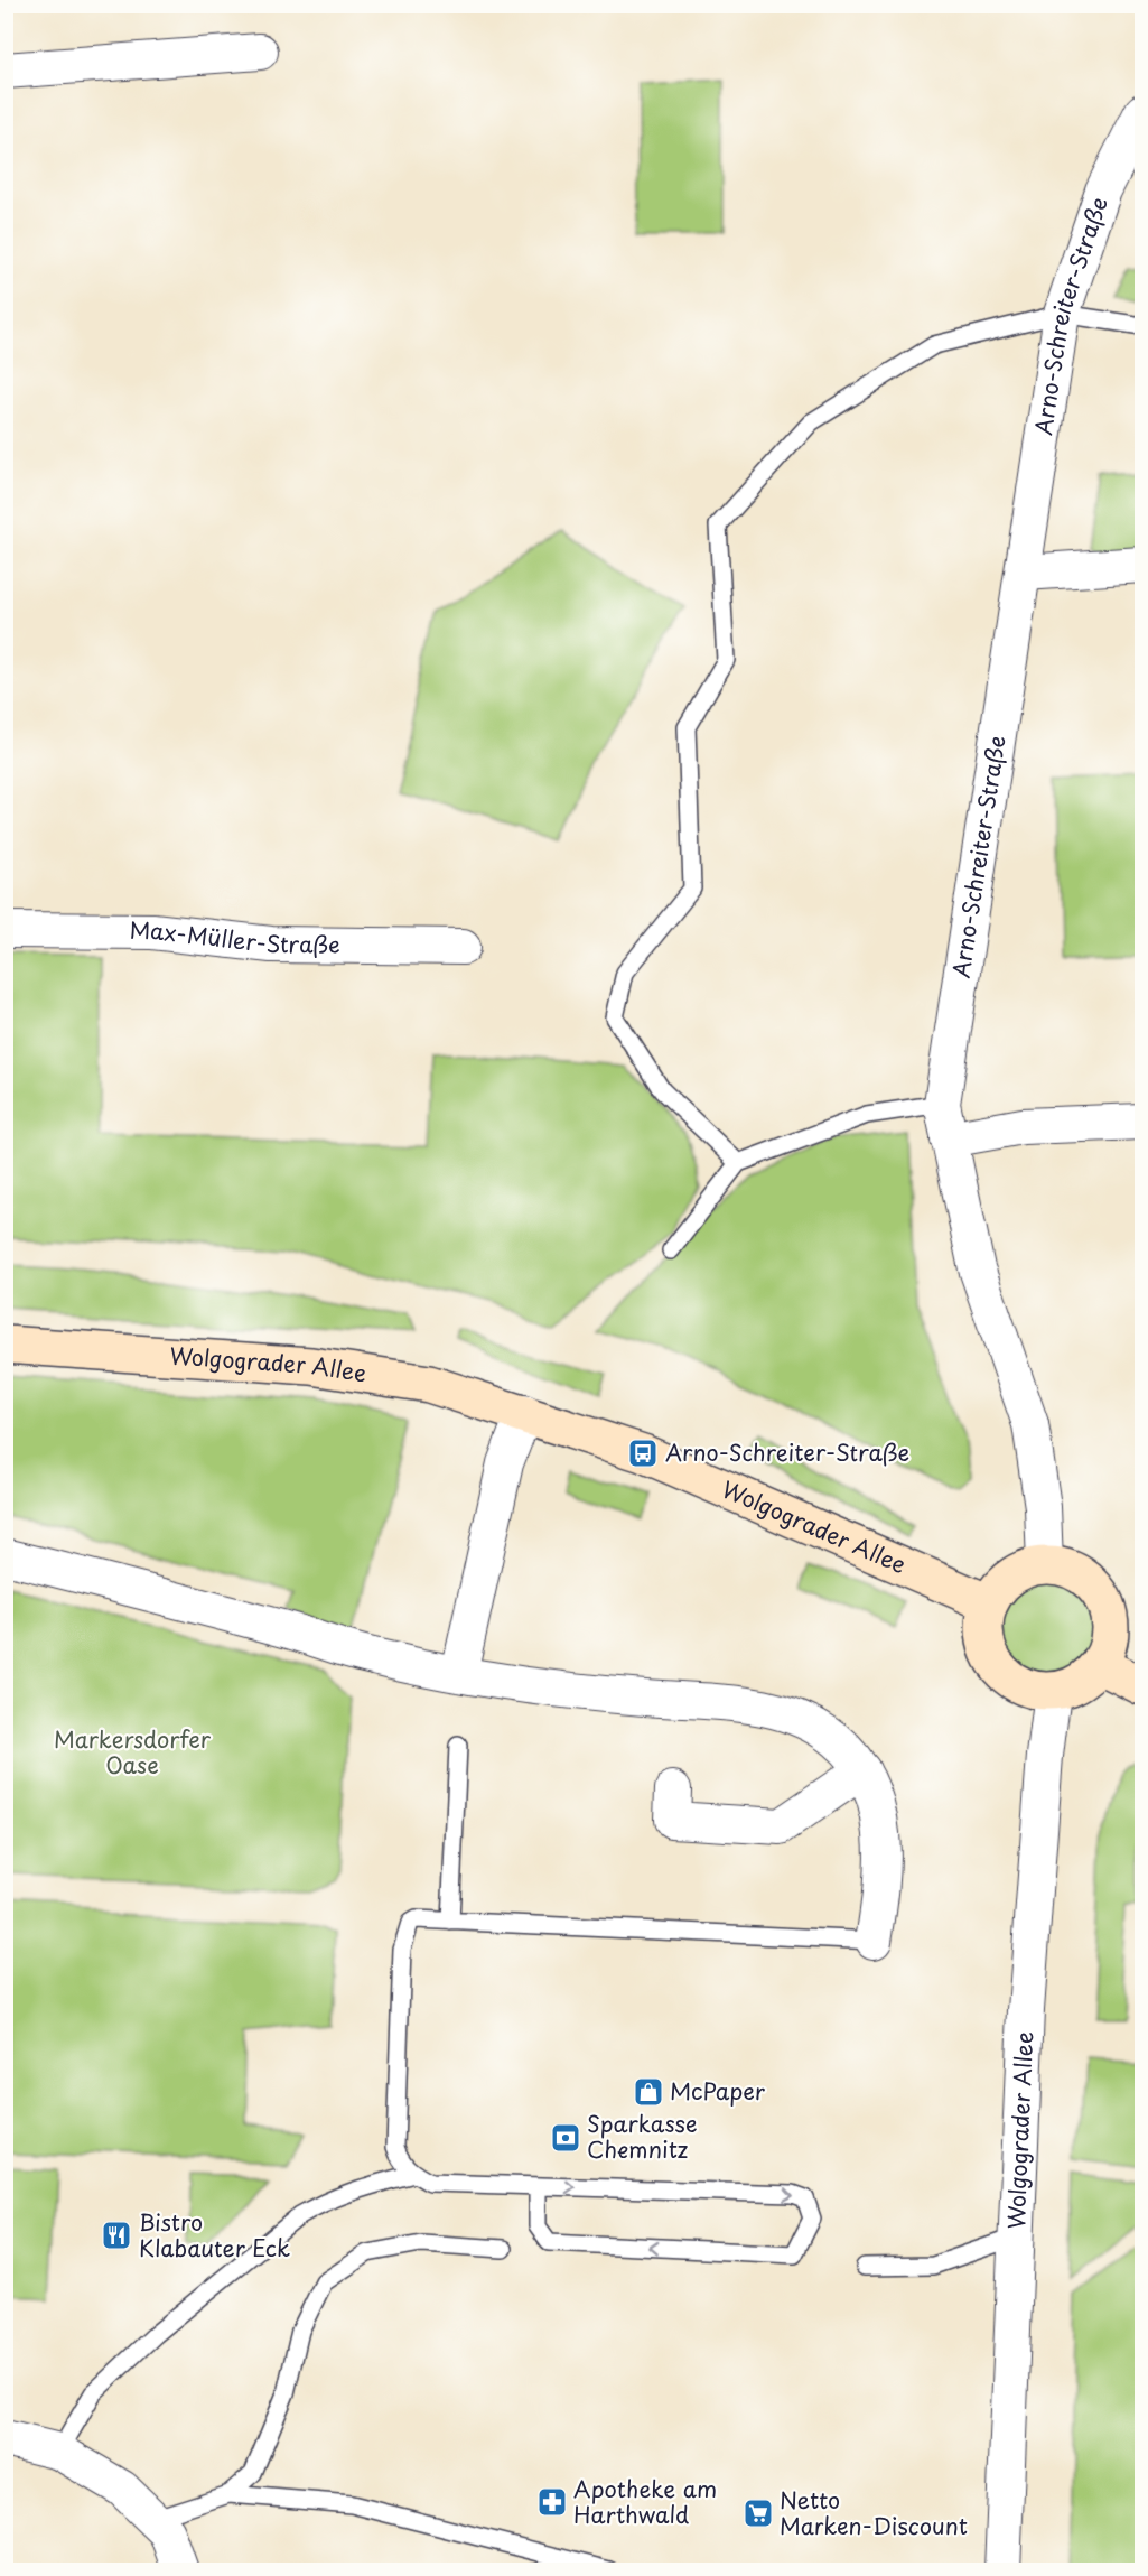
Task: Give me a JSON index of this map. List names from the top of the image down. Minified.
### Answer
{"streets":{"main road":["Wolgograder Allee"],"street":["Arno-Schreiter-Straße","Max-Müller-Straße"]},"crossings":[["Arno-Schreiter-Straße","Wolgograder Allee"]],"parks":["Markersdorfer Oase"],"places":{"bus stop":["Arno-Schreiter-Straße"],"shop":["McPaper"],"bank":["Sparkasse Chemnitz"],"restaurant":["Bistro Klabauter Eck"],"pharmacy":["Apotheke am Harthwald"],"supermarket":["Netto Marken-Discount"]}}
